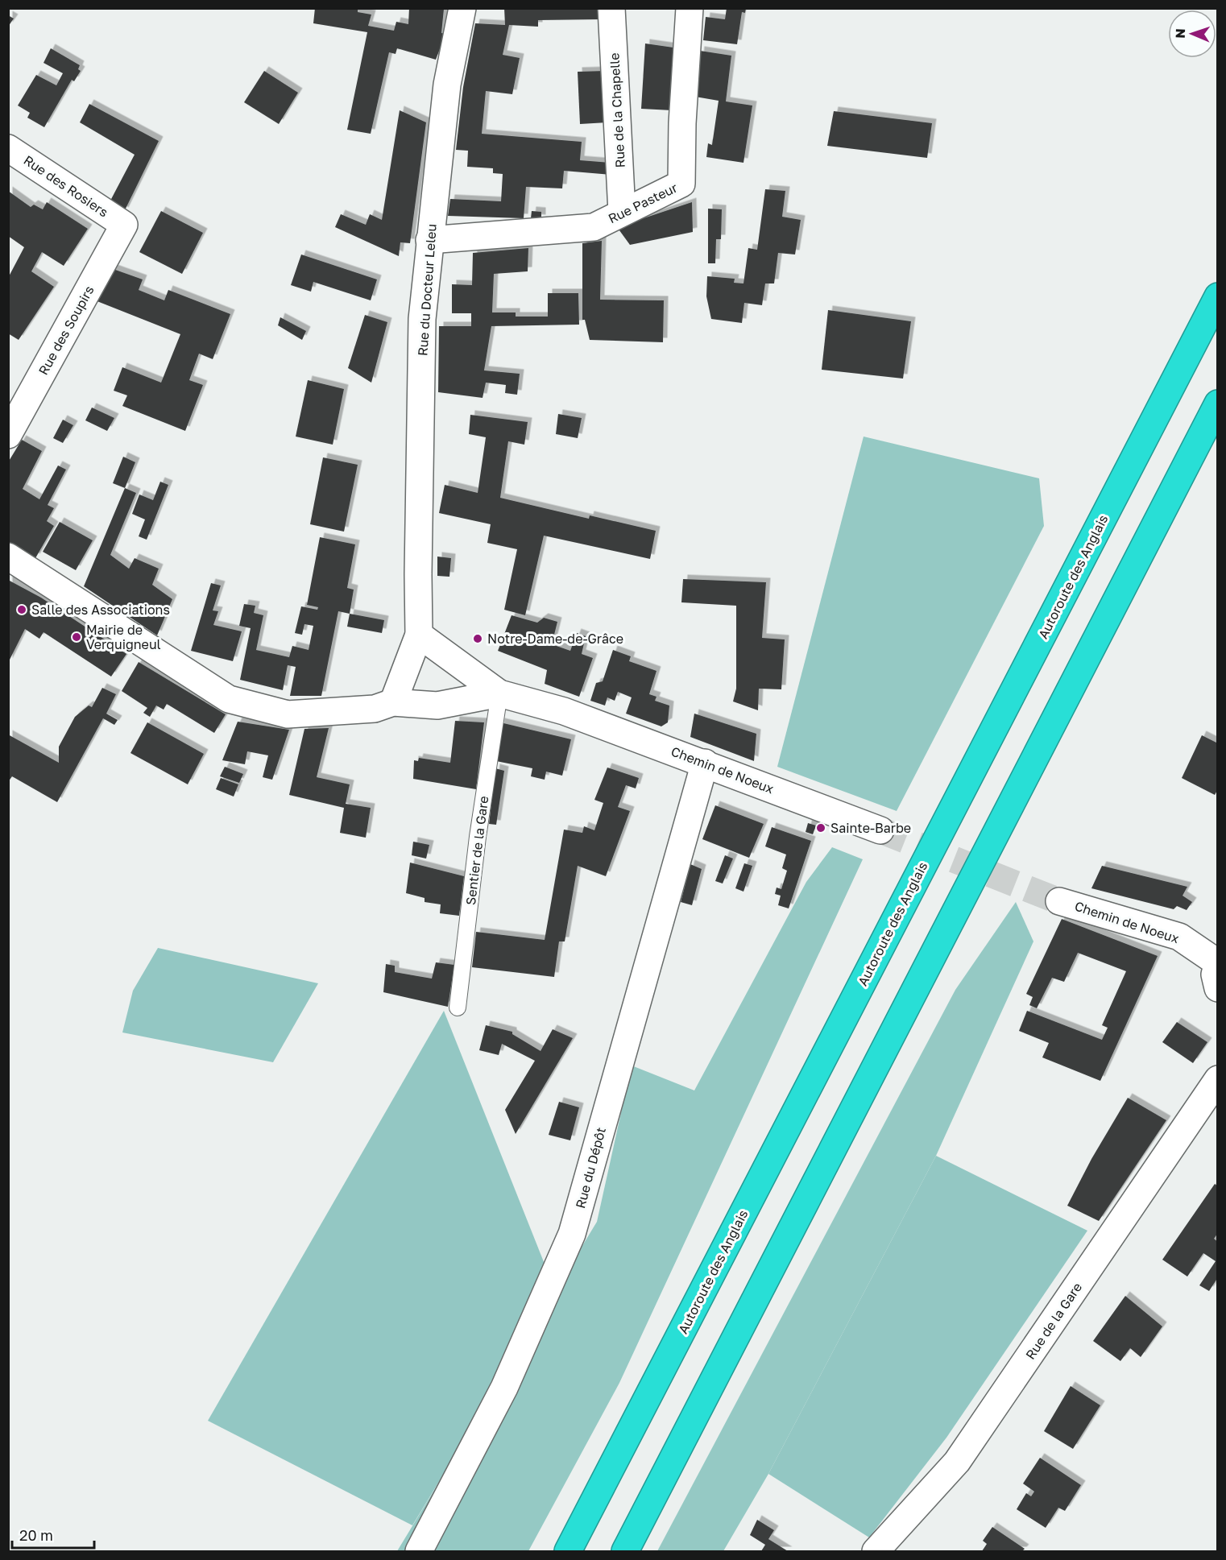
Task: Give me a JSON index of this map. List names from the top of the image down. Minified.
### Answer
{"streets":{"highway":["Autoroute des Anglais"],"street":["Rue de la Chapelle","Rue des Rosiers","Rue Pasteur","Rue du Docteur Leleu","Rue des Soupirs","Chemin de Noeux","Rue du Dépôt","Rue de la Gare"],"lane":["Sentier de la Gare"]},"crossings":[["Rue de la Chapelle","Rue Pasteur"],["Rue des Rosiers","Rue des Soupirs"],["Rue Pasteur","Rue du Docteur Leleu"],["Chemin de Noeux","Sentier de la Gare"],["Chemin de Noeux","Rue du Dépôt"]],"places":["Salle des Associations","Mairie de Verquigneul","Notre-Dame-de-Grâce","Sainte-Barbe"],"scale_bar":"20 m","north":"left"}
